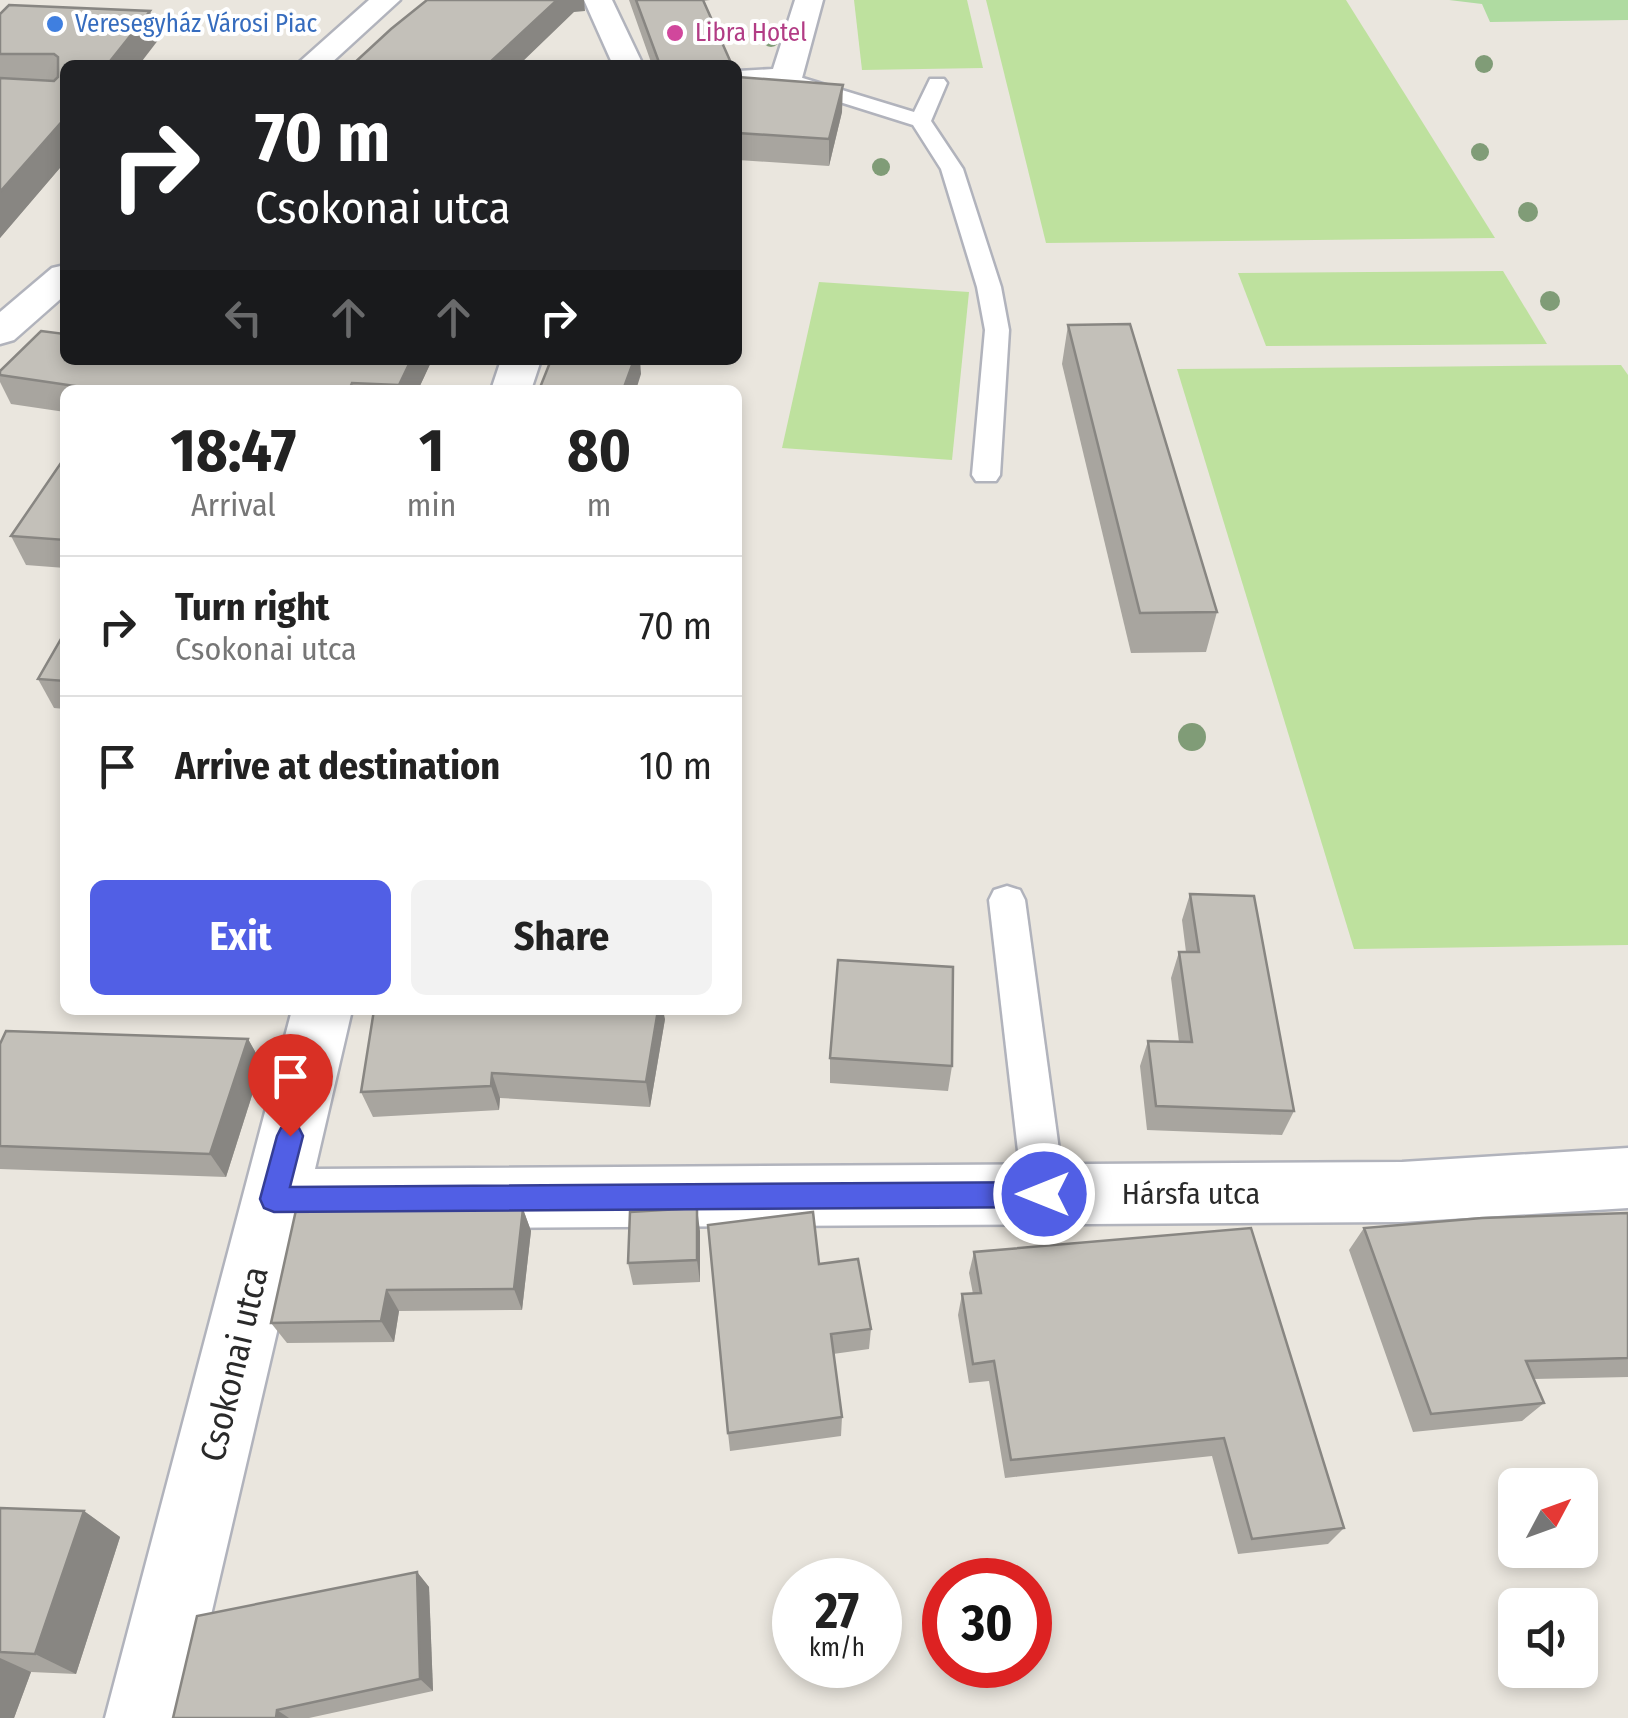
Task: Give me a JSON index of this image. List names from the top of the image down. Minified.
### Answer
{"streets":{"street":["Hársfa utca","Csokonai utca"]},"crossings":[["Hársfa utca","Csokonai utca"]],"places":["Veresegyház Városi Piac","Libra Hotel"],"north":"top right","page":{"turn":["70 m","Csokonai utca"],"eta":["18:47","Arrival","1","min","80","m"],"list":[{"name":"Turn right","note":"Csokonai utca","value":"70 m"},{"name":"Arrive at destination","value":"10 m"}],"buttons":["Exit","Share"],"speed":"27 km/h","limit":"30"}}
